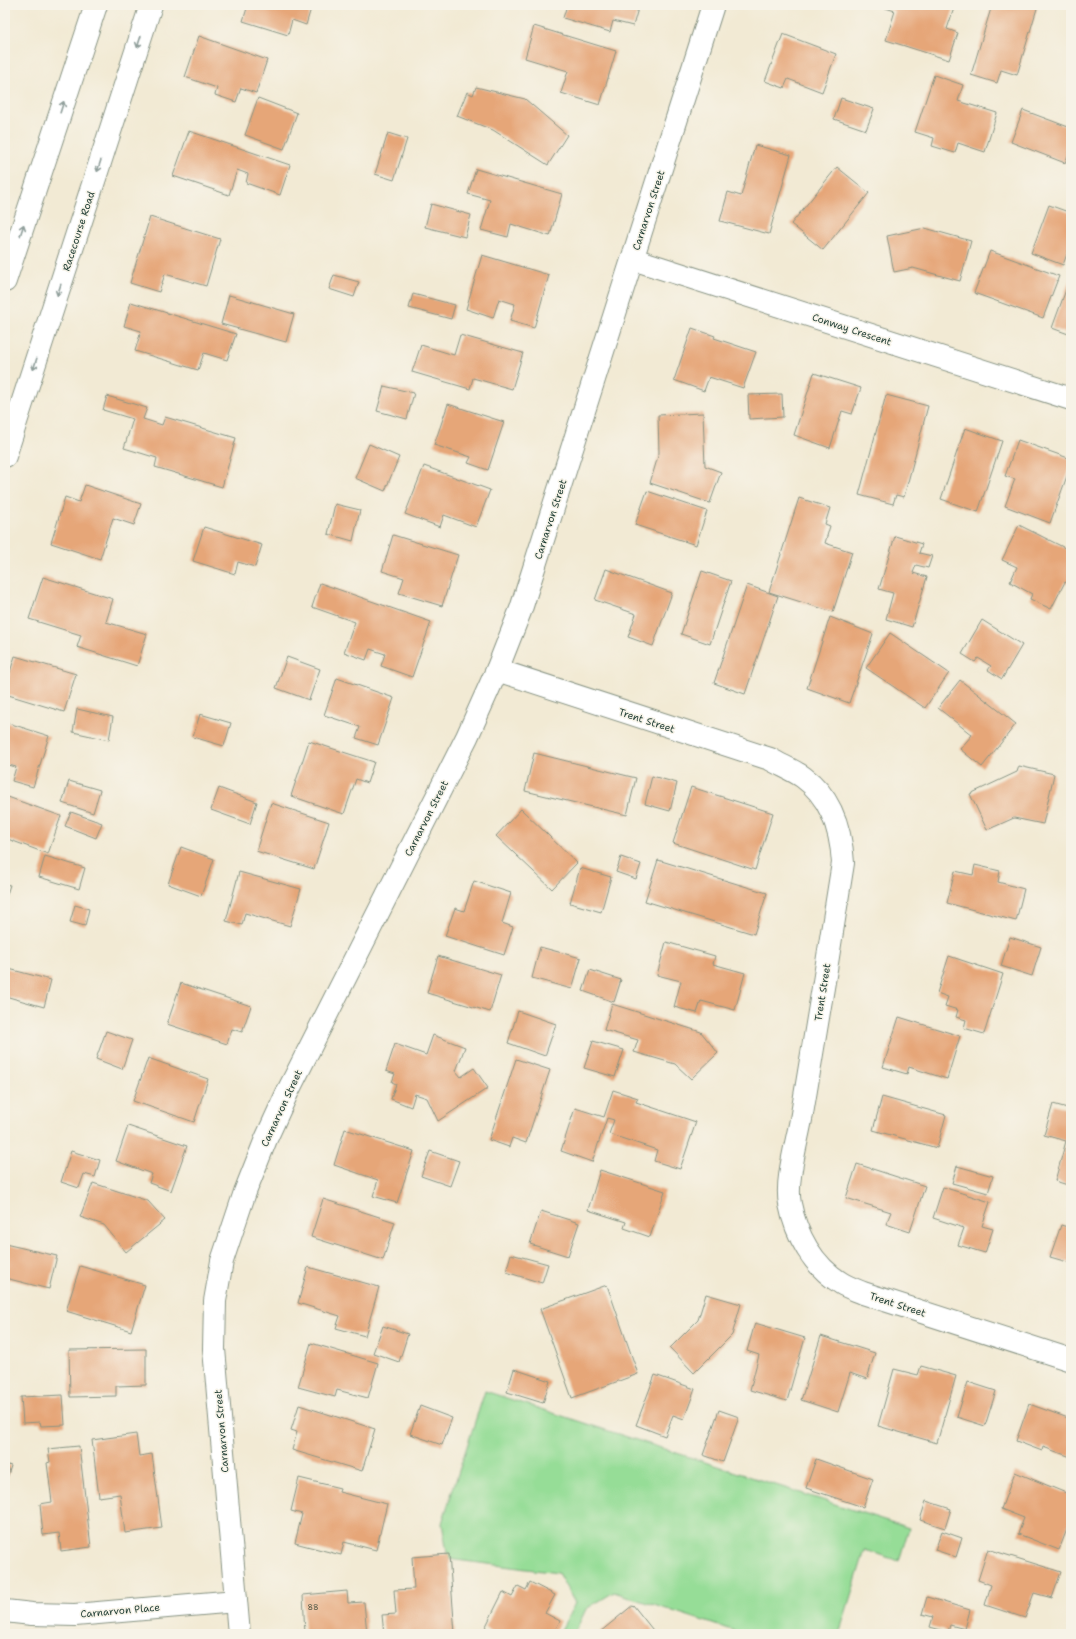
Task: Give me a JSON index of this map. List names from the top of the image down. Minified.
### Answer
{"streets":{"street":["Carnarvon Street","Racecourse Road","Conway Crescent","Trent Street","Carnarvon Place"]},"crossings":[["Carnarvon Street","Conway Crescent"],["Carnarvon Street","Trent Street"],["Carnarvon Street","Carnarvon Place"]],"house_numbers":["88"]}
